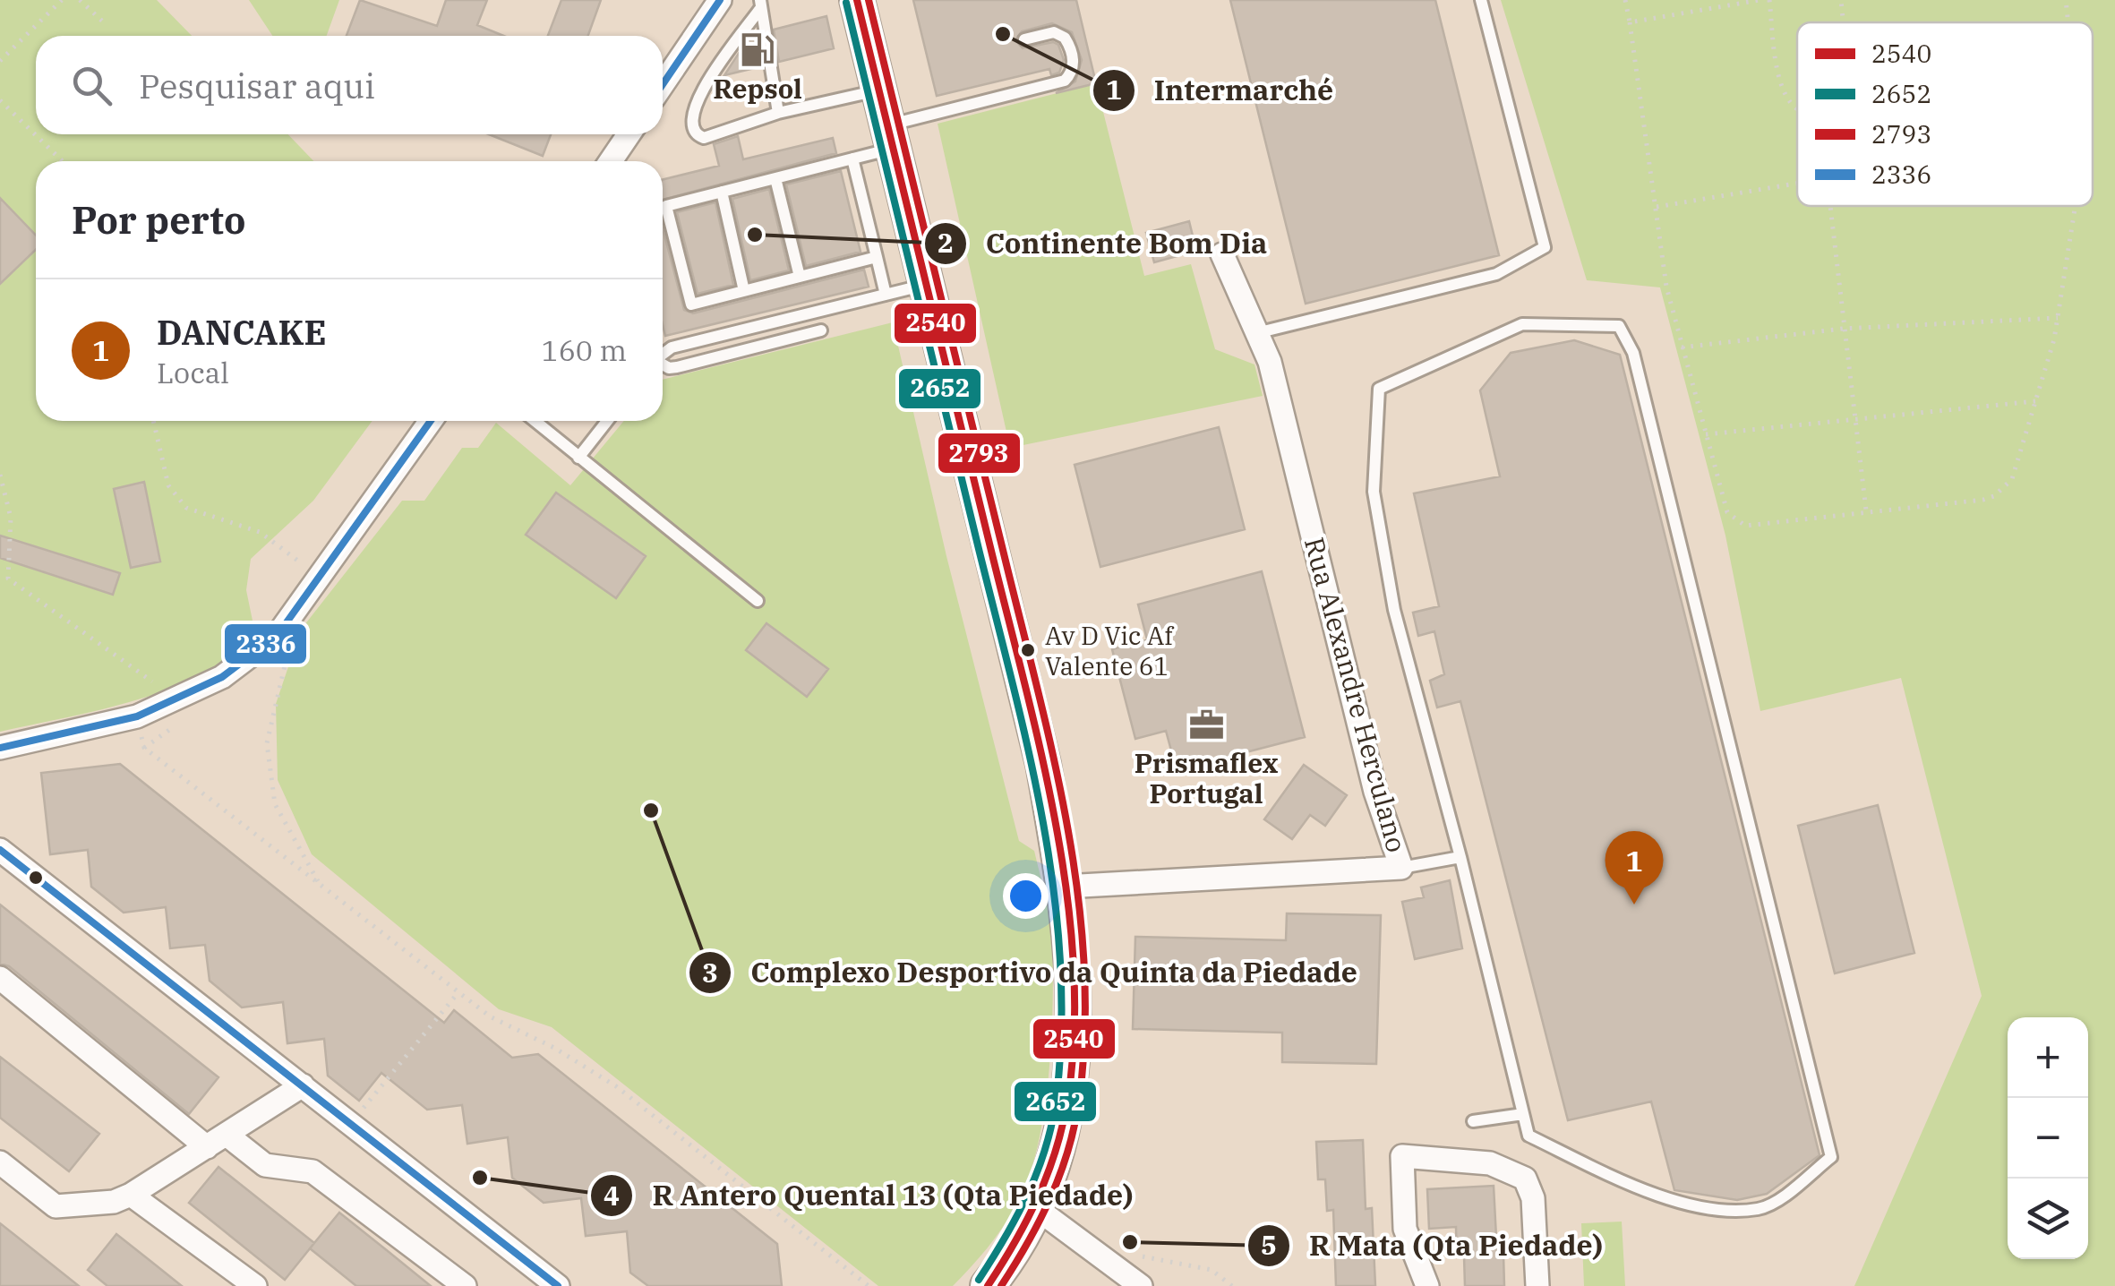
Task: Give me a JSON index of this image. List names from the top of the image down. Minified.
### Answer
{"streets":{"street":["Rua Alexandre Herculano"]},"places":{"other":["Intermarché","Continente Bom Dia","Av D Vic Af Valente 61","Complexo Desportivo da Quinta da Piedade","R Antero Quental 13 (Qta Piedade)","R Mata (Qta Piedade)"],"fuel station":["Repsol"],"office":["Prismaflex Portugal"]},"lines":["transit line 2540","transit line 2793","transit line 2336","transit line 2652"],"legend":["2540","2652","2793","2336"],"page":{"search":"Pesquisar aqui","heading":"Por perto","list":[{"mark":"1","name":"DANCAKE","note":"Local","value":"160 m"}],"pins":"1","map_buttons":["+","−"]}}
